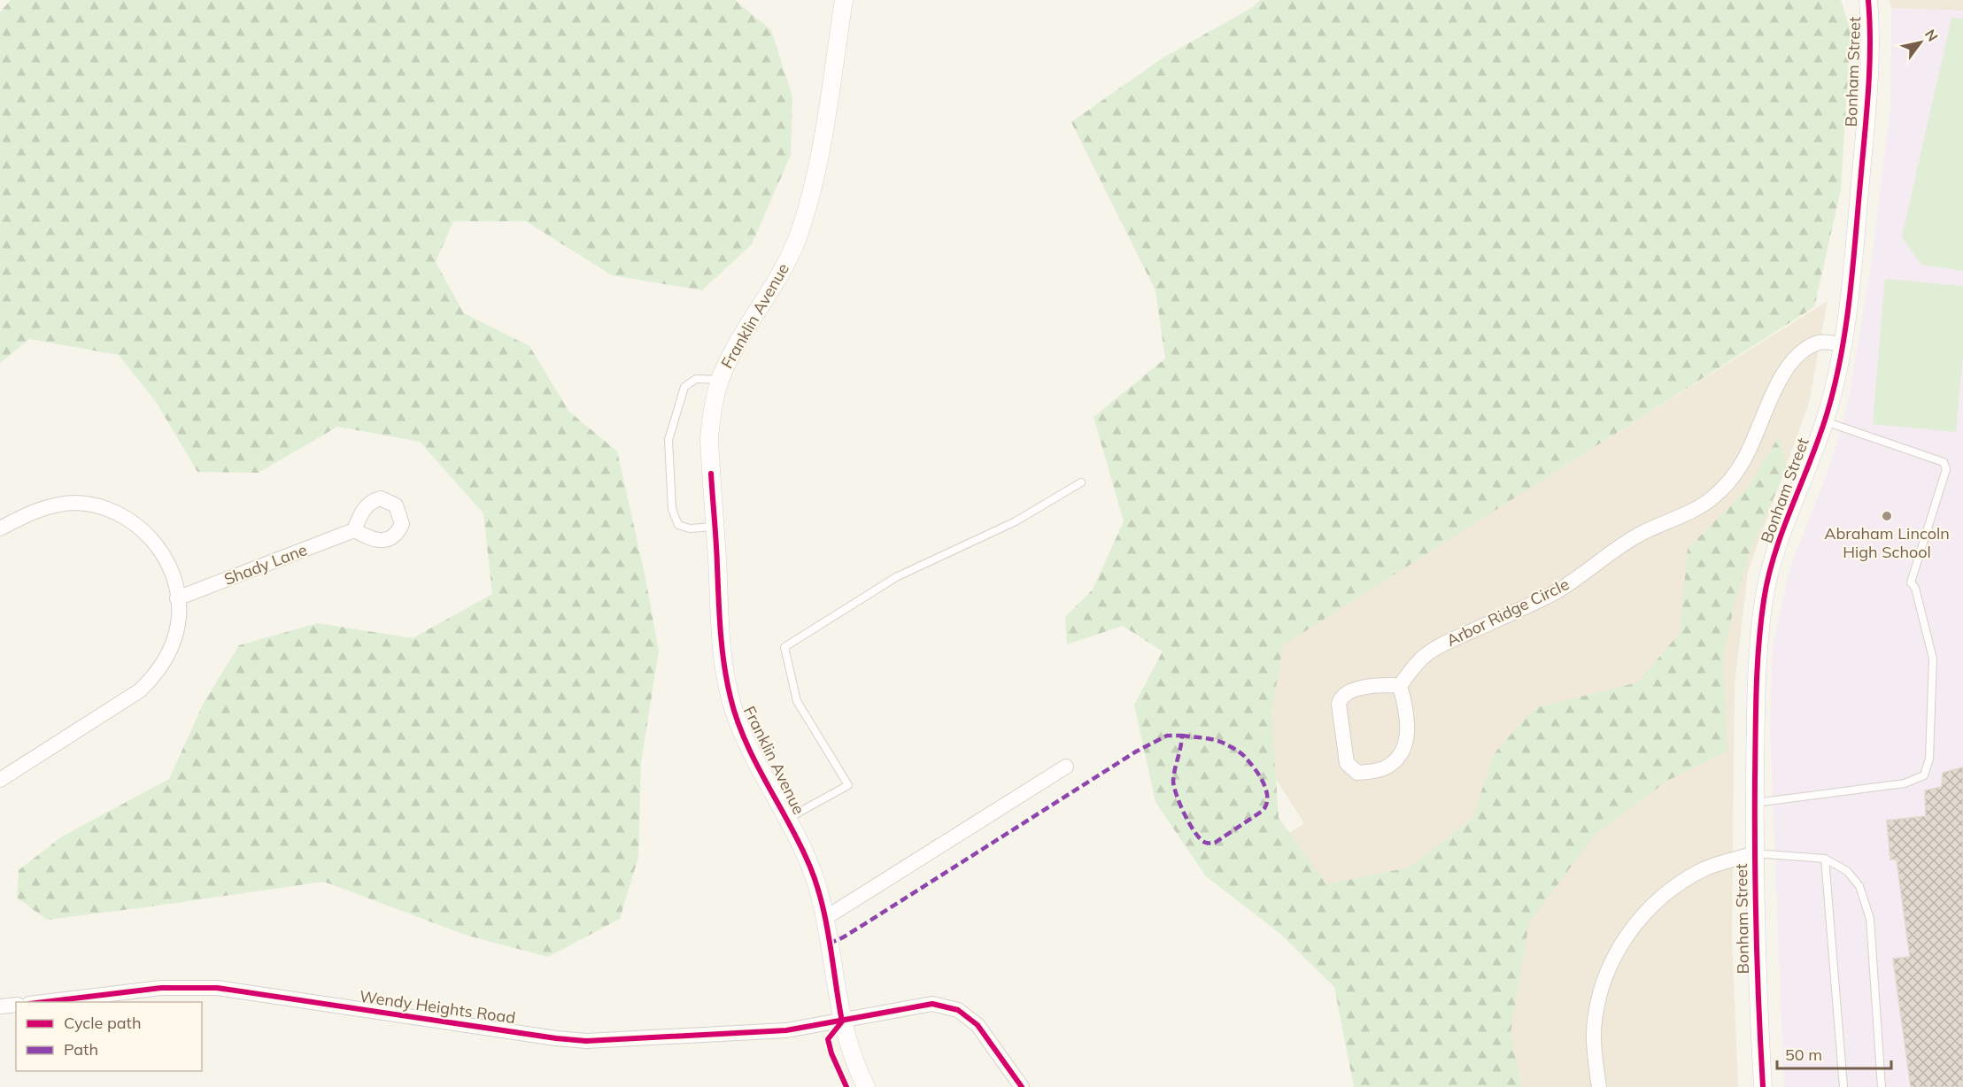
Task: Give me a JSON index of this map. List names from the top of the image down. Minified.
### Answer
{"streets":{"street":["Bonham Street","Franklin Avenue","Shady Lane","Arbor Ridge Circle","Wendy Heights Road"]},"crossings":[["Bonham Street","Arbor Ridge Circle"],["Franklin Avenue","Wendy Heights Road"]],"places":["Abraham Lincoln High School"],"legend":["Cycle path","Path"],"scale_bar":"50 m","north":"top right"}
